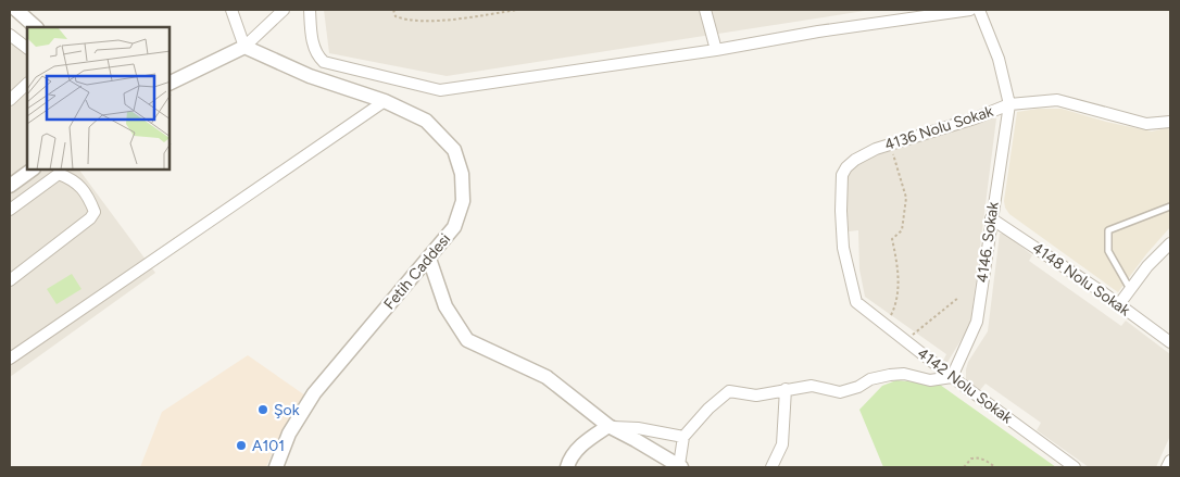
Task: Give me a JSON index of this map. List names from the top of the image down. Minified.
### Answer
{"streets":{"street":["4136 Nolu Sokak","4146. Sokak","Fetih Caddesi","4148 Nolu Sokak","4142 Nolu Sokak"]},"crossings":[["4136 Nolu Sokak","4146. Sokak"],["4136 Nolu Sokak","4142 Nolu Sokak"],["4146. Sokak","4148 Nolu Sokak"],["4146. Sokak","4142 Nolu Sokak"]],"places":["Şok","A101"]}
